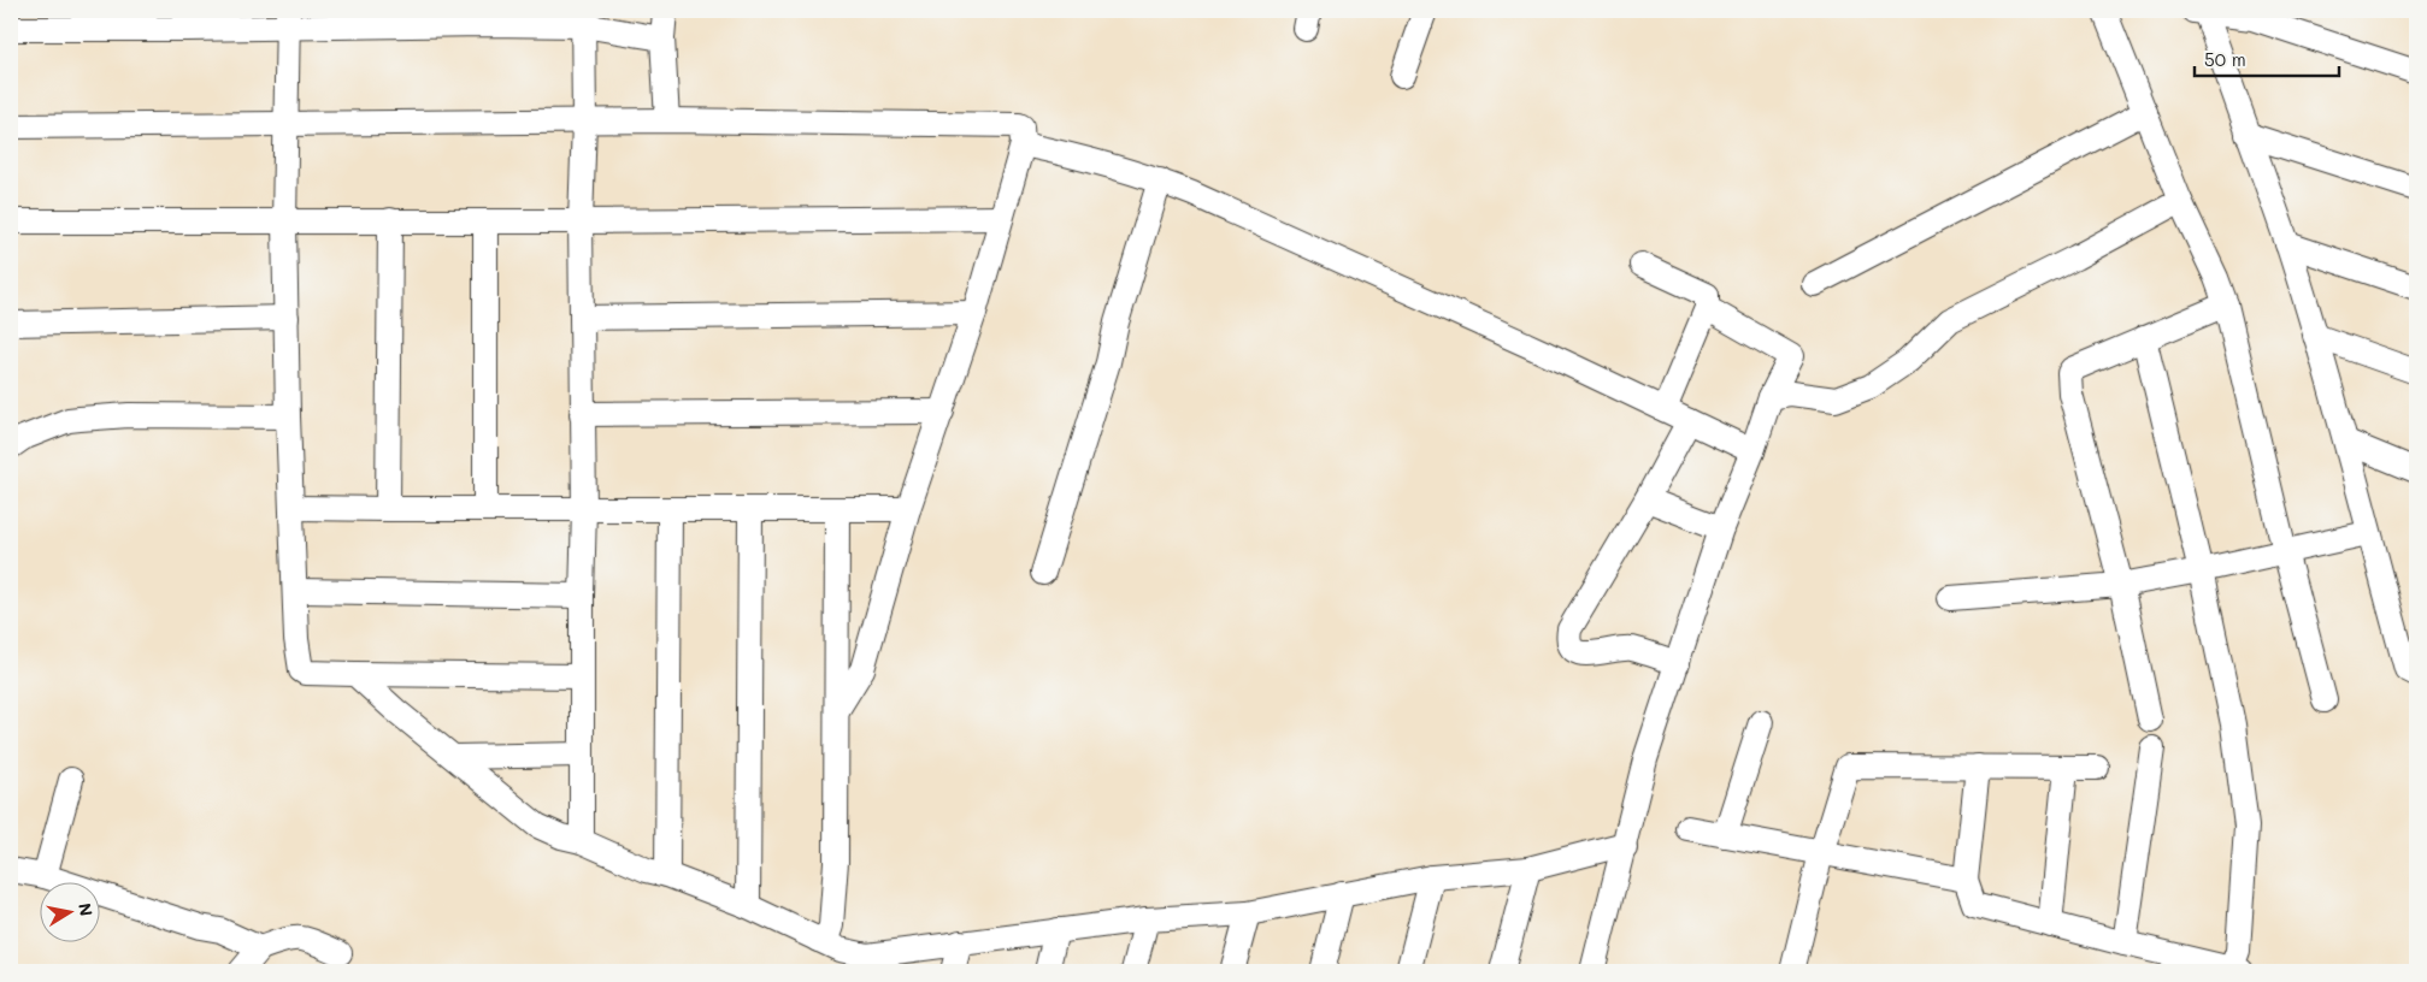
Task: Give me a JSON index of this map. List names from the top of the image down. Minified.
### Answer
{"scale_bar":"50 m","north":"right"}
